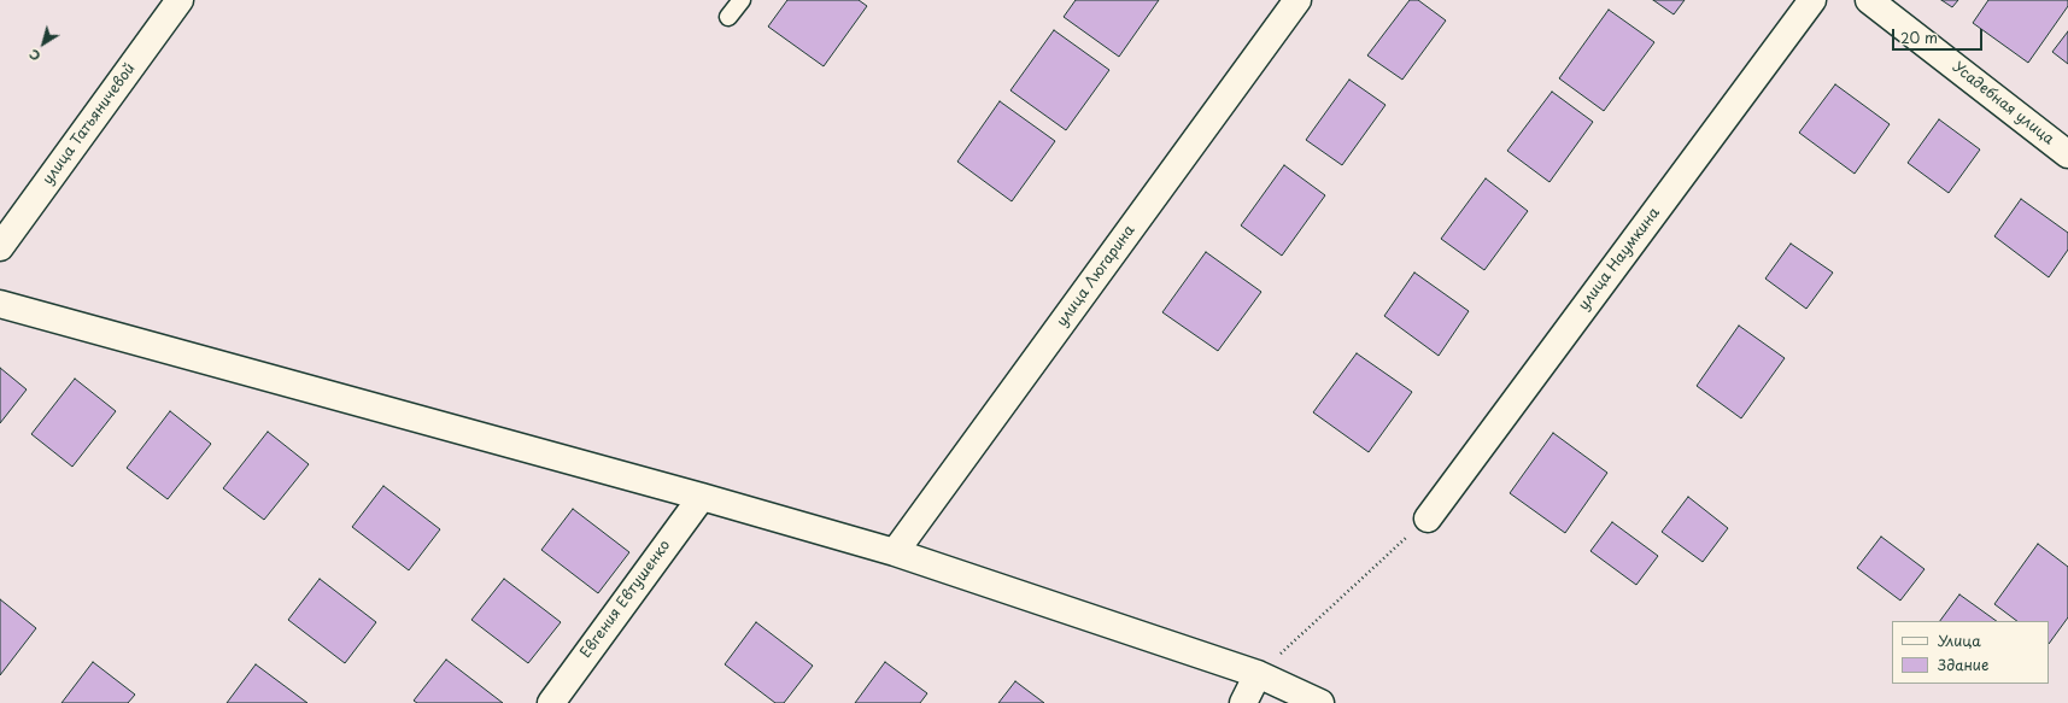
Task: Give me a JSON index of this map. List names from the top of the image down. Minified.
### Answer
{"streets":{"street":["Усадебная улица","улица Татьяничевой","улица Наумкина","улица Люгарина","Евгения Евтушенко"]},"legend":["Улица","Здание"],"scale_bar":"20 m","north":"bottom left"}
